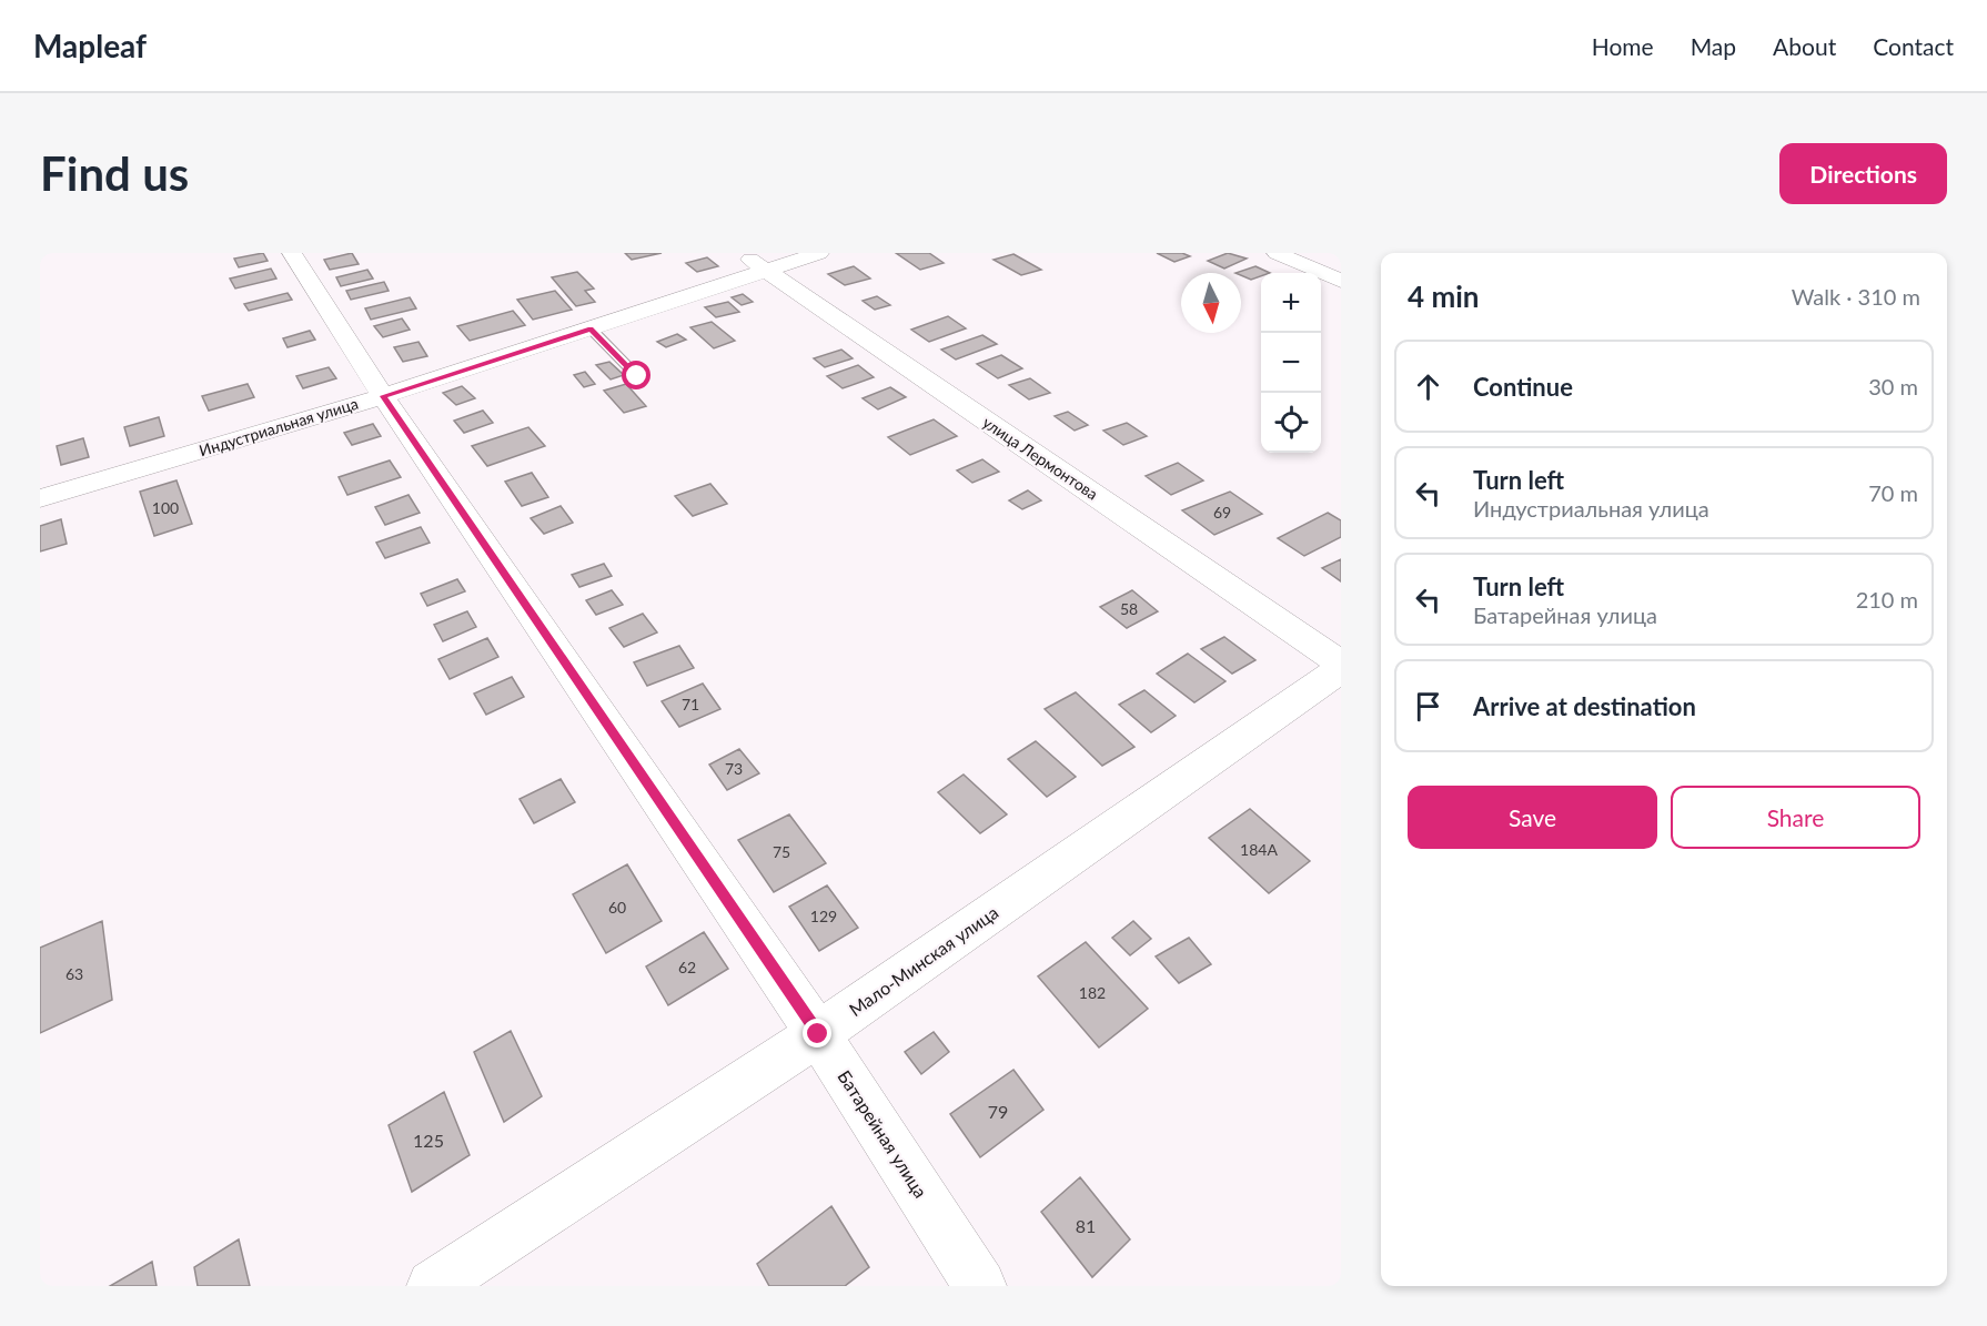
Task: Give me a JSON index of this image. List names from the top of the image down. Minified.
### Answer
{"streets":{"street":["Индустриальная улица","улица Лермонтова","Мало-Минская улица","Батарейная улица"]},"crossings":[["Индустриальная улица","улица Лермонтова"],["Индустриальная улица","Батарейная улица"],["Мало-Минская улица","Батарейная улица"]],"house_numbers":["100","69","58","71","73","184А","75","60","129","62","63","182","79","125","81"],"north":"bottom","page":{"header":"Mapleaf","nav":["Home","Map","About","Contact"],"buttons":["Directions",["Save","Share"]],"title":"Find us","heading":["4 min","Walk · 310 m"],"map_buttons":["+","−"],"list":[["Continue","30 m"],["Turn left","Индустриальная улица","70 m"],["Turn left","Батарейная улица","210 m"],"Arrive at destination"]}}
